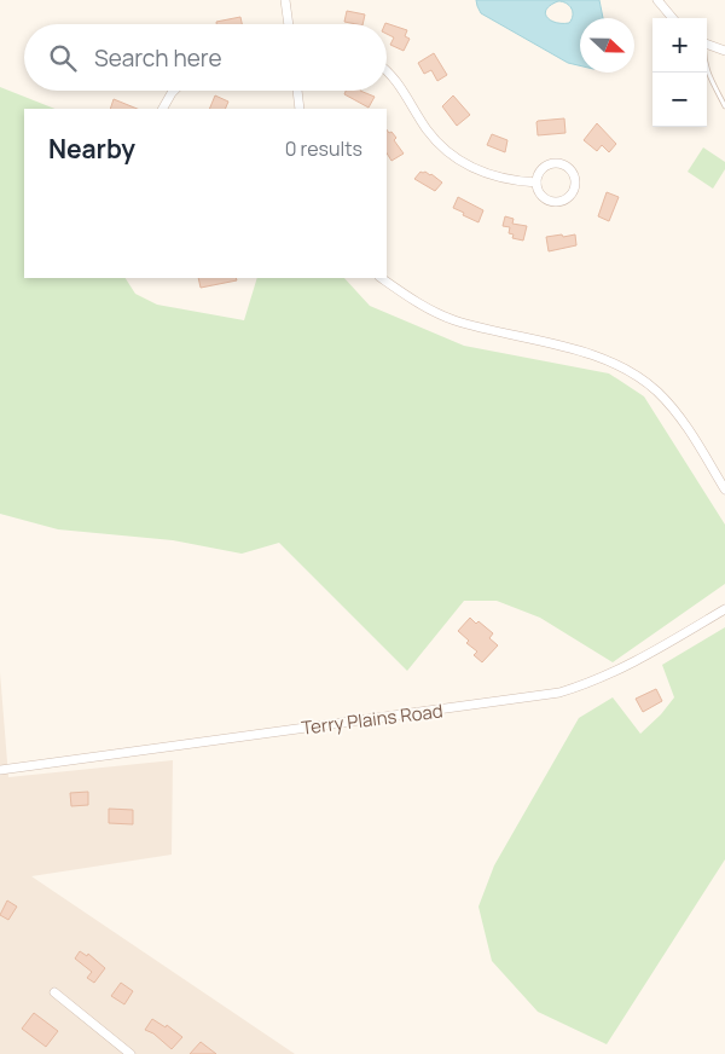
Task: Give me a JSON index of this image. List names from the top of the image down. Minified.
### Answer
{"streets":{"street":["Terry Plains Road"]},"north":"right","page":{"map_buttons":["+","−"],"search":"Search here","heading":["Nearby","0 results"]}}
